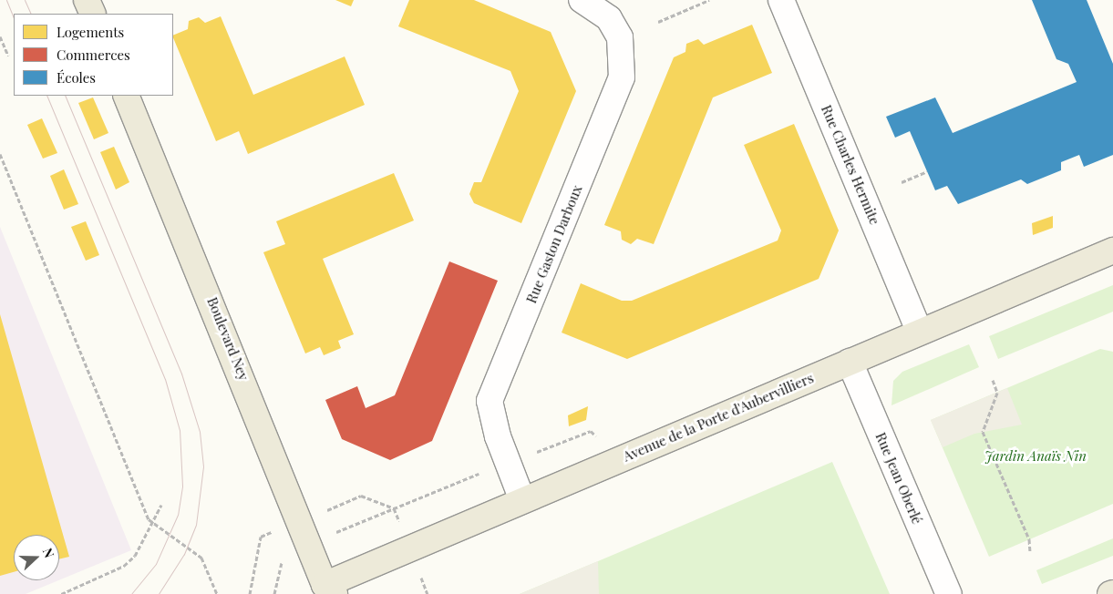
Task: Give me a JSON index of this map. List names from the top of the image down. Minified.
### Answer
{"streets":{"main road":["Boulevard Ney","Avenue de la Porte d'Aubervilliers"],"street":["Rue Charles Hermite","Rue Gaston Darboux","Rue Jean Oberlé"]},"crossings":[["Rue Charles Hermite","Avenue de la Porte d'Aubervilliers"],["Rue Gaston Darboux","Avenue de la Porte d'Aubervilliers"],["Boulevard Ney","Avenue de la Porte d'Aubervilliers"],["Avenue de la Porte d'Aubervilliers","Rue Jean Oberlé"]],"parks":["Jardin Anaïs Nin"],"legend":["Logements","Commerces","Écoles"],"north":"right"}
